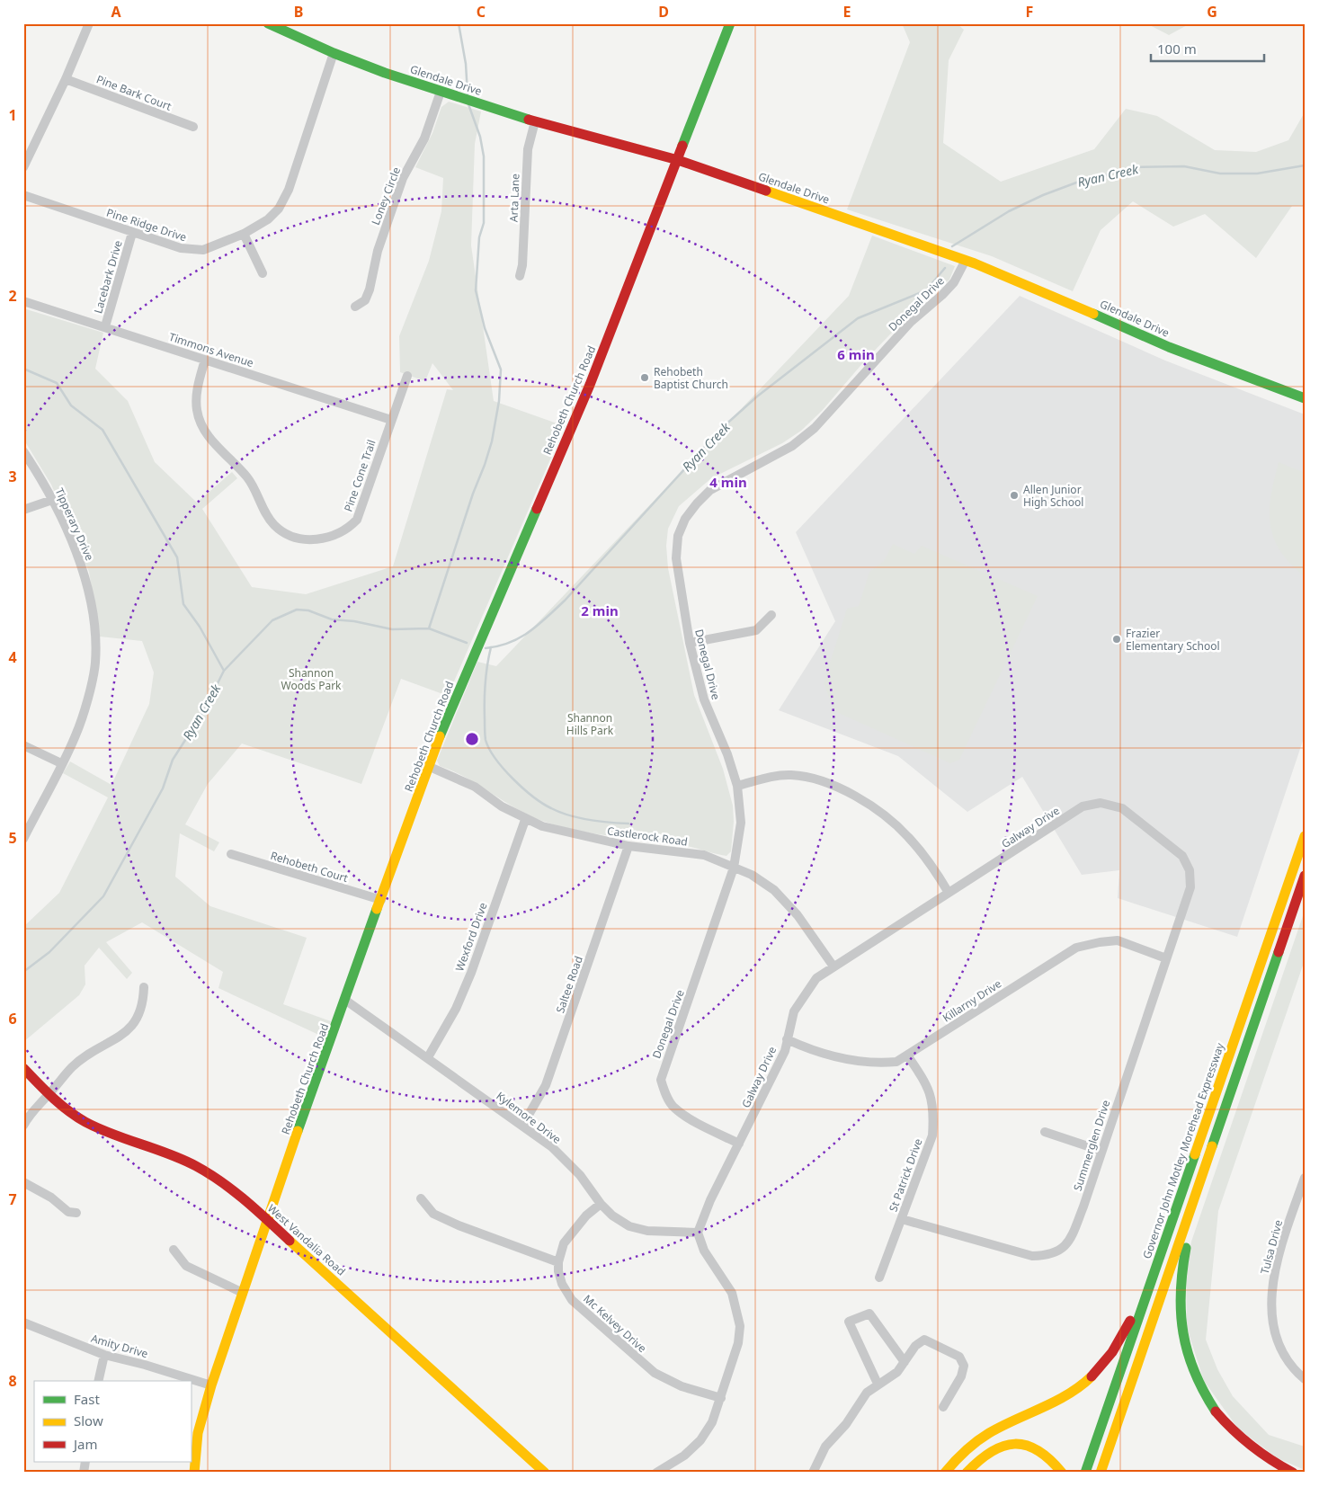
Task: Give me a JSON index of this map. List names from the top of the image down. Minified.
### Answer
{"streets":{"main road":["Glendale Drive","Rehobeth Church Road","Governor John Motley Morehead Expressway","West Vandalia Road"],"street":["Pine Bark Court","Loney Circle","Arta Lane","Pine Ridge Drive","Lacebark Drive","Donegal Drive","Timmons Avenue","Pine Cone Trail","Tipperary Drive","Galway Drive","Castlerock Road","Rehobeth Court","Wexford Drive","Saltee Road","Killarny Drive","Kylemore Drive","Summerglen Drive","St Patrick Drive","Tulsa Drive","Mc Kelvey Drive","Amity Drive"]},"crossings":[["Glendale Drive","Loney Circle"],["Glendale Drive","Arta Lane"],["Glendale Drive","Pine Ridge Drive"],["Glendale Drive","Donegal Drive"],["Glendale Drive","Rehobeth Church Road"],["Pine Ridge Drive","Lacebark Drive"],["Lacebark Drive","Timmons Avenue"],["Donegal Drive","Galway Drive"],["Donegal Drive","Castlerock Road"],["Timmons Avenue","Pine Cone Trail"],["Rehobeth Church Road","Castlerock Road"],["Rehobeth Church Road","Rehobeth Court"],["Rehobeth Church Road","Kylemore Drive"],["Rehobeth Church Road","West Vandalia Road"],["Rehobeth Church Road","Amity Drive"],["Galway Drive","Castlerock Road"],["Galway Drive","Killarny Drive"],["Galway Drive","Kylemore Drive"],["Galway Drive","Summerglen Drive"],["Castlerock Road","Wexford Drive"],["Castlerock Road","Saltee Road"],["Wexford Drive","Kylemore Drive"],["Saltee Road","Kylemore Drive"],["Killarny Drive","Summerglen Drive"],["Killarny Drive","St Patrick Drive"],["Summerglen Drive","St Patrick Drive"]],"water":["Ryan Creek"],"parks":["Shannon Woods Park","Shannon Hills Park"],"places":["Rehobeth Baptist Church","Allen Junior High School","Frazier Elementary School"],"legend":["Fast","Slow","Jam"],"scale_bar":"100 m","grid":{"columns":["A","B","C","D","E","F","G"],"rows":["1","2","3","4","5","6","7","8"]},"rings":["6 min","4 min","2 min"]}
